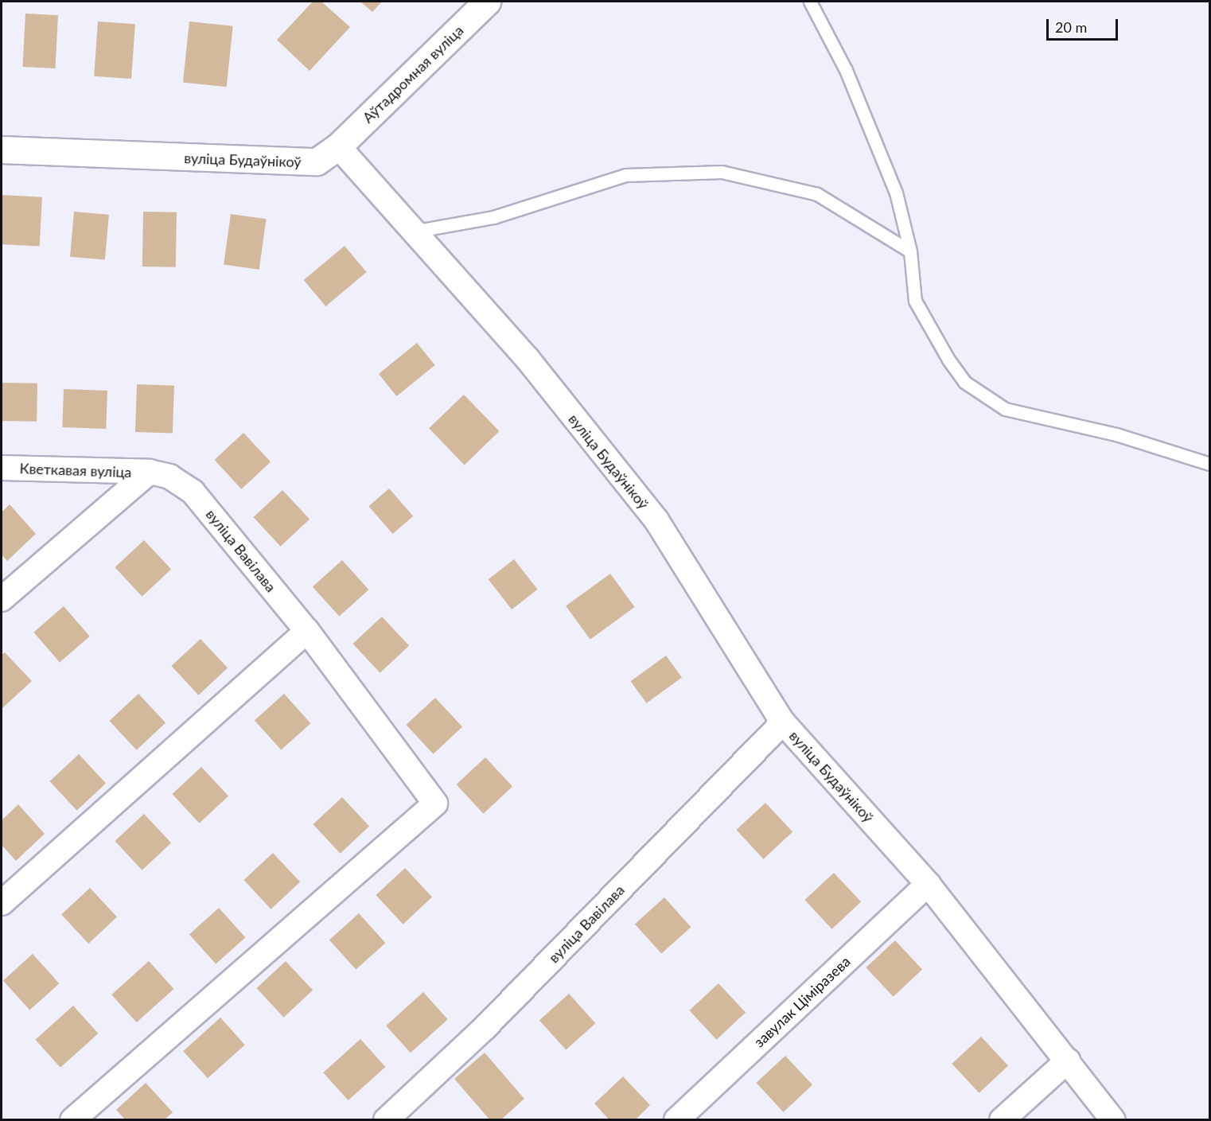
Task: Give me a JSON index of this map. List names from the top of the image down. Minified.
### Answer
{"streets":{"street":["Аўтадромная вуліца","вуліца Будаўнікоў","Кветкавая вуліца","вуліца Вавілава","завулак Ціміразева"]},"crossings":[["Аўтадромная вуліца","вуліца Будаўнікоў"],["вуліца Будаўнікоў","вуліца Вавілава"],["вуліца Будаўнікоў","завулак Ціміразева"],["Кветкавая вуліца","вуліца Вавілава"]],"scale_bar":"20 m"}
